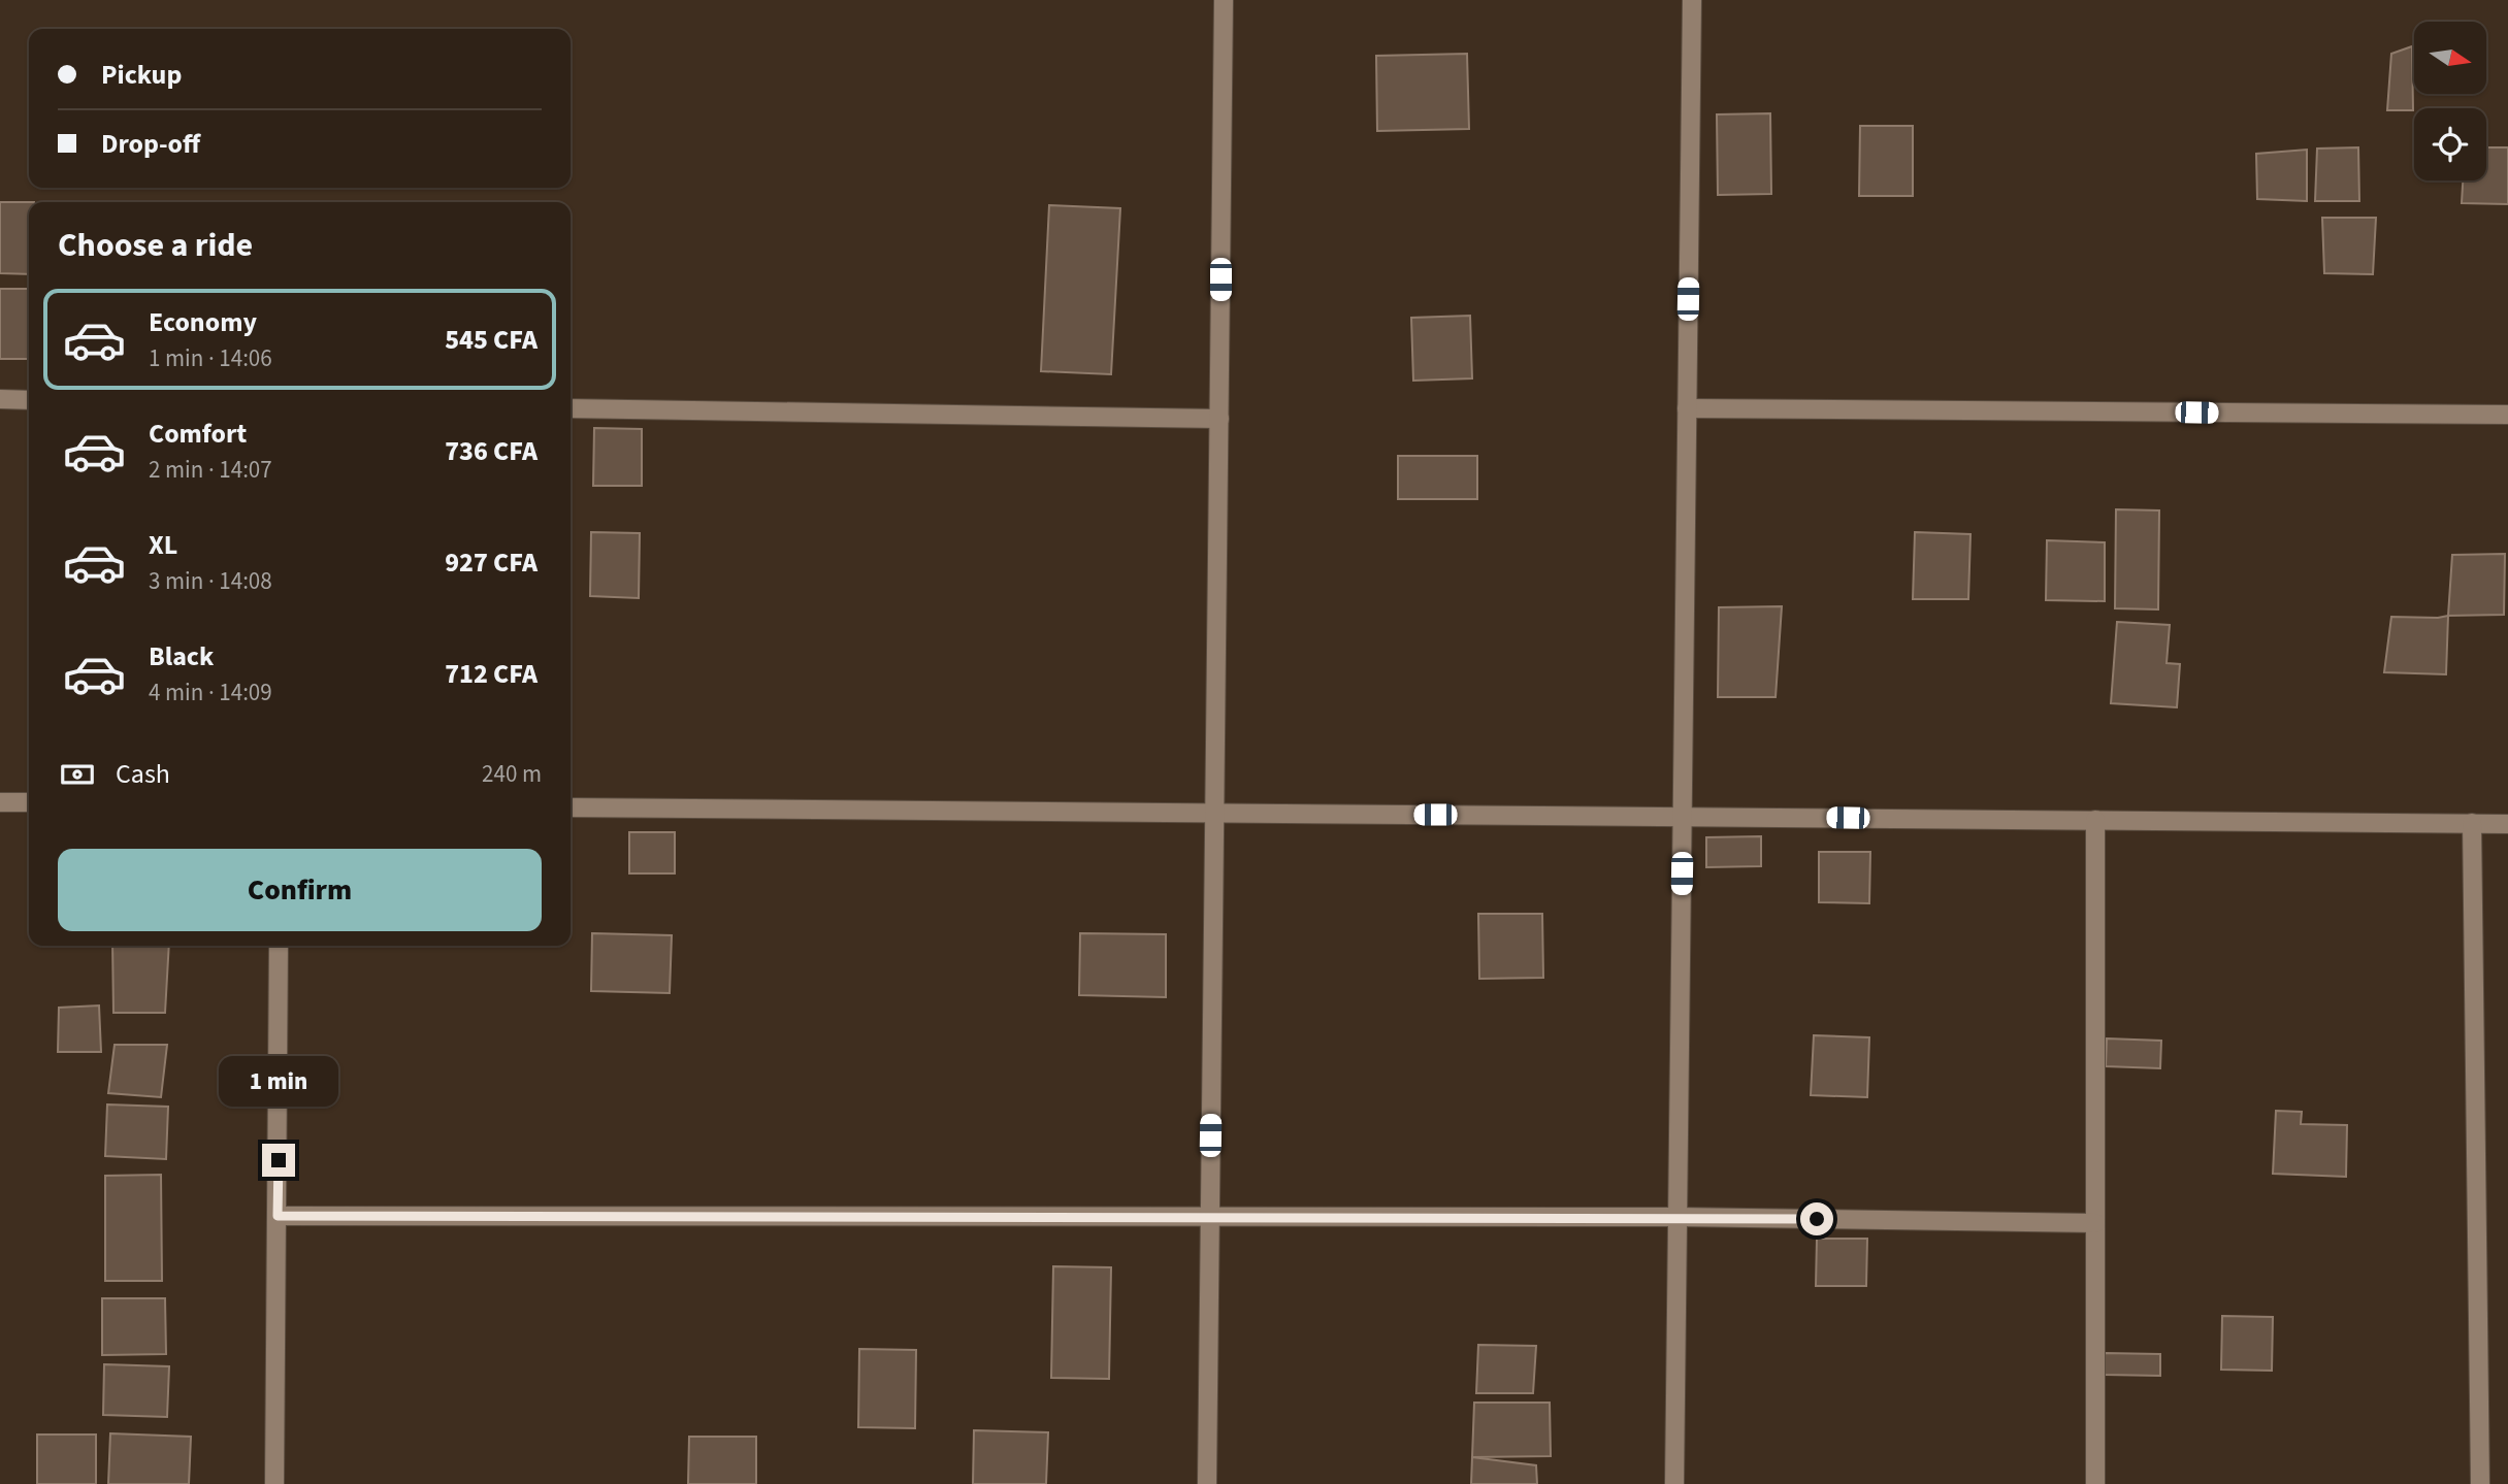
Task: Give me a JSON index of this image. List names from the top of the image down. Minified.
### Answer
{"north":"right","page":{"banner":["Pickup","Drop-off"],"heading":"Choose a ride","list":[{"name":"Economy","note":"1 min · 14:06","value":"545 CFA"},{"name":"Comfort","note":"2 min · 14:07","value":"736 CFA"},{"name":"XL","note":"3 min · 14:08","value":"927 CFA"},{"name":"Black","note":"4 min · 14:09","value":"712 CFA"}],"pay":["Cash","240 m"],"buttons":"Confirm","bubble":"1 min"}}
